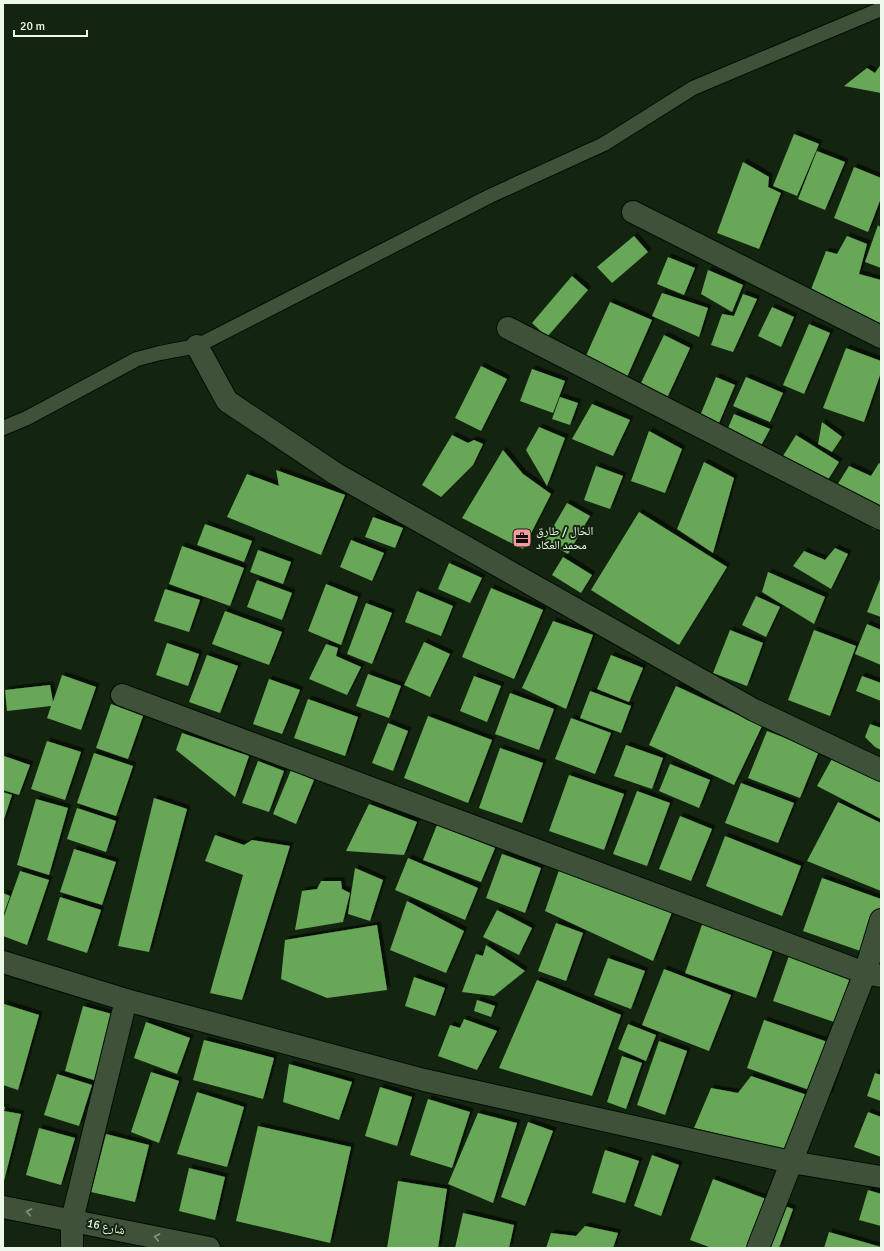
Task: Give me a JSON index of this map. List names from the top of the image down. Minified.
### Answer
{"streets":{"street":["شارع 16"]},"one_way":["شارع 16"],"places":{"office":["الخال / طارق محمد العكاد"]},"scale_bar":"20 m"}
